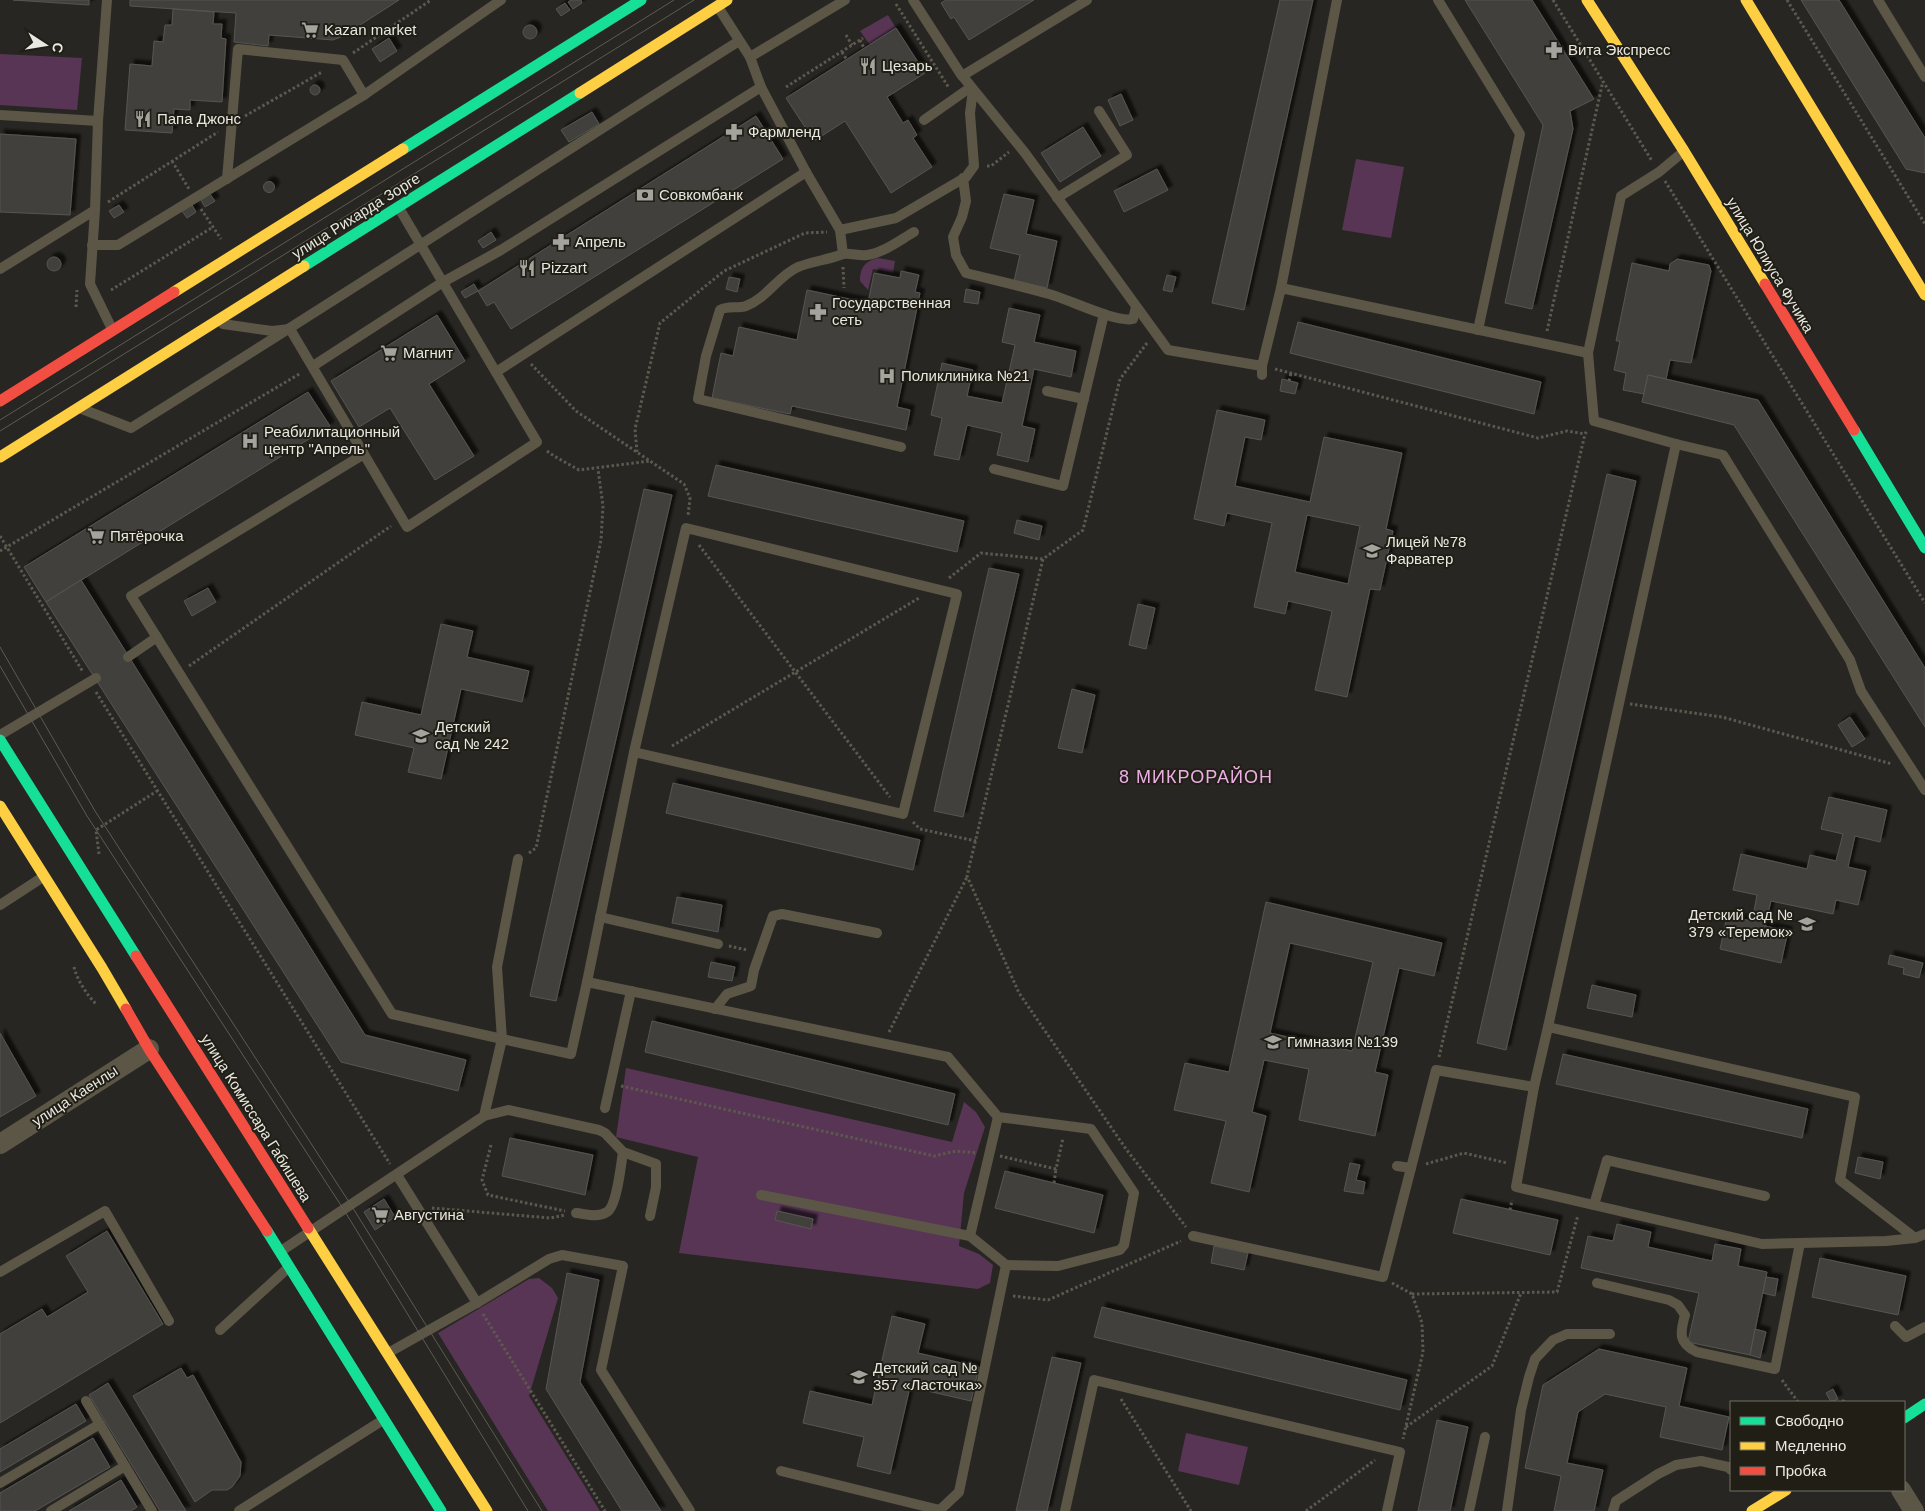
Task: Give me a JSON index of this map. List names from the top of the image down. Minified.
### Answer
{"streets":{"street":["улица Рихарда Зорге","улица Юлиуса Фучика","улица Каенлы","улица Комиссара Габишева"]},"districts":["8 МИКРОРАЙОН"],"places":{"supermarket":["Kazan market","Магнит","Пятёрочка","Августина"],"pharmacy":["Вита Экспресс","Фармленд","Апрель","Государственная сеть"],"restaurant":["Цезарь","Папа Джонс","Pizzart"],"bank":["Совкомбанк"],"hospital":["Поликлиника №21","Реабилитационный центр \"Апрель\""],"school or university":["Лицей №78 Фарватер","Детский сад № 242","Детский сад № 379 «Теремок»","Гимназия №139","Детский сад № 357 «Ласточка»"]},"legend":["Свободно","Медленно","Пробка"],"north":"right"}
